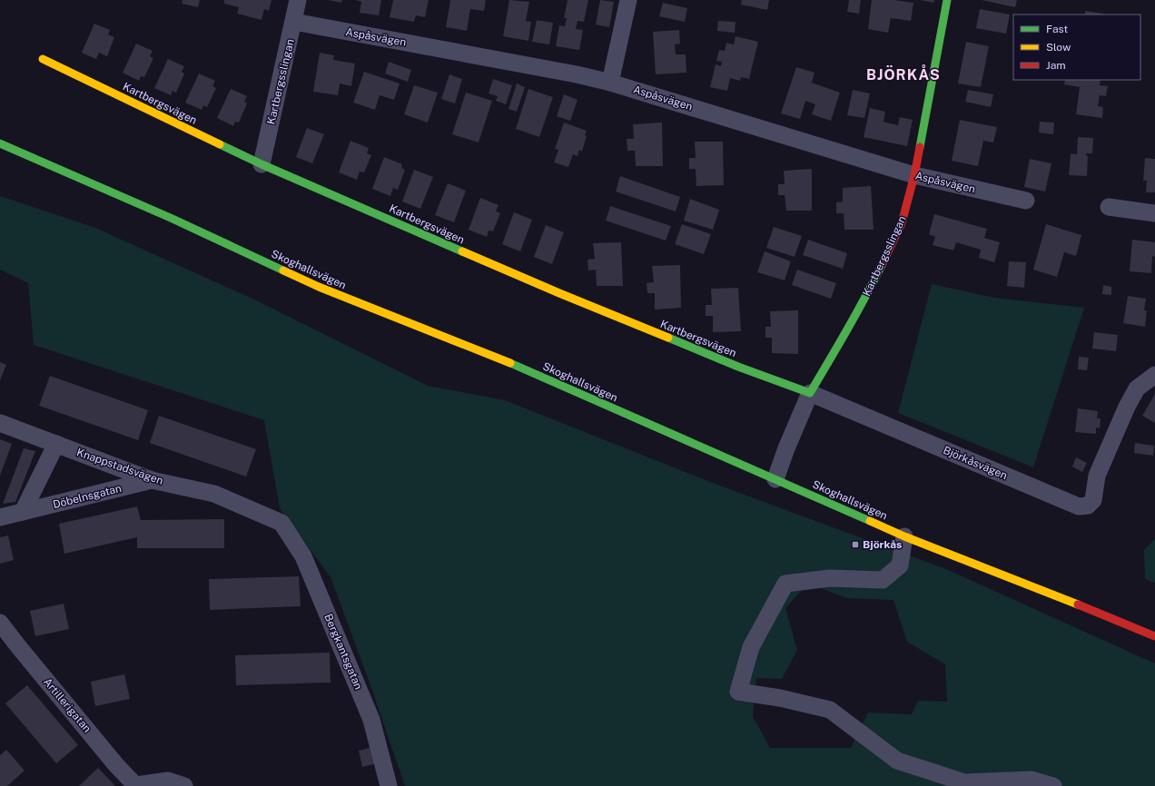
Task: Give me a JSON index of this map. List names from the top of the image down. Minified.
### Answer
{"streets":{"street":["Aspåsvägen","Kartbergsslingan","Kartbergsvägen","Skoghallsvägen","Björkåsvägen","Knappstadsvägen","Döbelnsgatan","Bergkantsgatan","Artillerigatan"]},"crossings":[["Aspåsvägen","Kartbergsslingan"],["Kartbergsslingan","Kartbergsvägen"],["Kartbergsslingan","Björkåsvägen"],["Kartbergsvägen","Björkåsvägen"],["Knappstadsvägen","Döbelnsgatan"],["Knappstadsvägen","Bergkantsgatan"]],"districts":["BJÖRKÅS"],"places":{"transit":["Björkås"]},"legend":["Fast","Slow","Jam"]}
